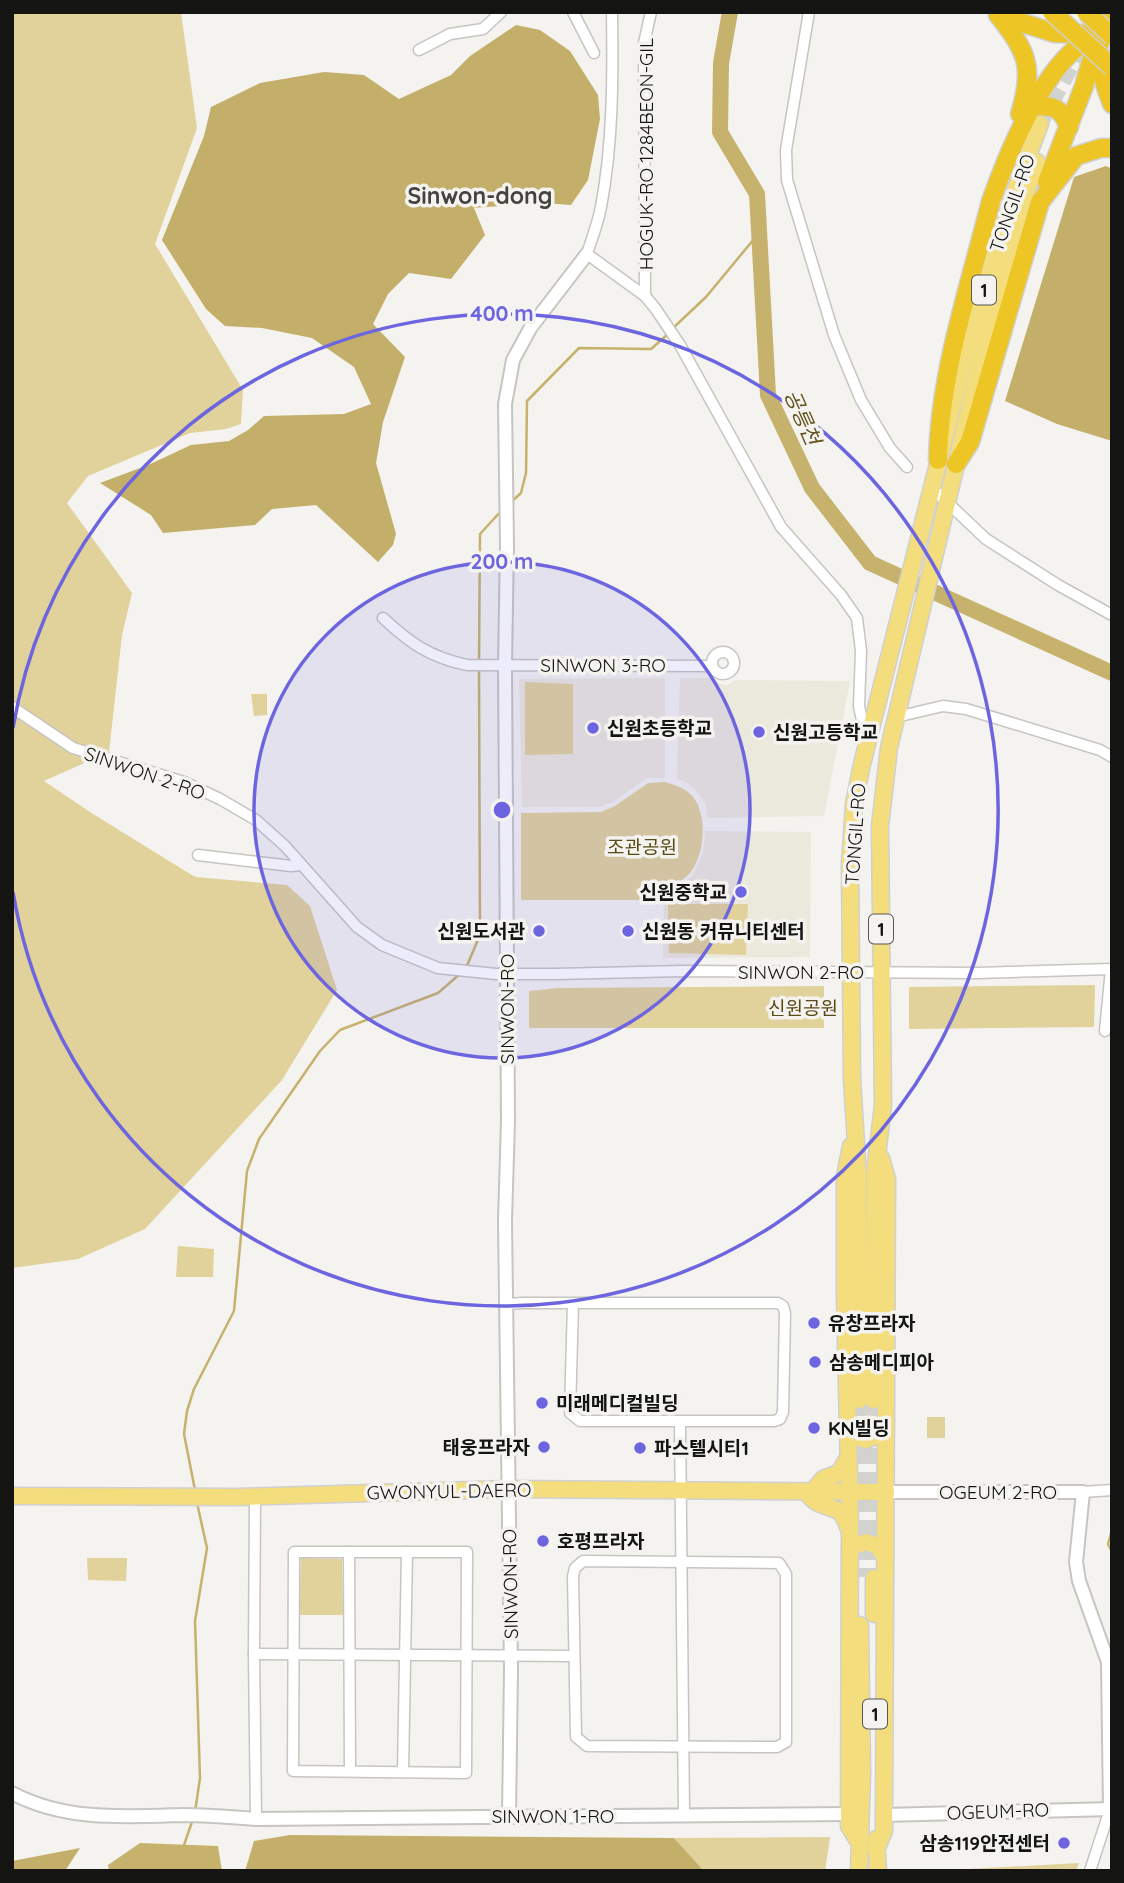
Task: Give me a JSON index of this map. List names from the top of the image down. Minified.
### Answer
{"streets":{"main road":["TONGIL-RO","1","GWONYUL-DAERO"],"street":["HOGUK-RO 1284BEON-GIL","SINWON 3-RO","SINWON 2-RO","SINWON-RO","OGEUM 2-RO","OGEUM-RO","SINWON 1-RO"]},"crossings":[["HOGUK-RO 1284BEON-GIL","SINWON-RO"],["TONGIL-RO","SINWON 2-RO"],["SINWON 3-RO","SINWON-RO"],["SINWON 2-RO","SINWON-RO"],["SINWON-RO","GWONYUL-DAERO"],["SINWON-RO","SINWON 1-RO"],["GWONYUL-DAERO","OGEUM 2-RO"],["OGEUM 2-RO","OGEUM-RO"]],"districts":["Sinwon-dong"],"water":["공릉천"],"parks":["조관공원","신원공원"],"places":["신원초등학교","신원고등학교","신원중학교","신원도서관","신원동 커뮤니티센터","유창프라자","삼송메디피아","미래메디컬빌딩","KN빌딩","태웅프라자","파스텔시티1","호평프라자","삼송119안전센터"],"rings":["400 m","200 m"]}
